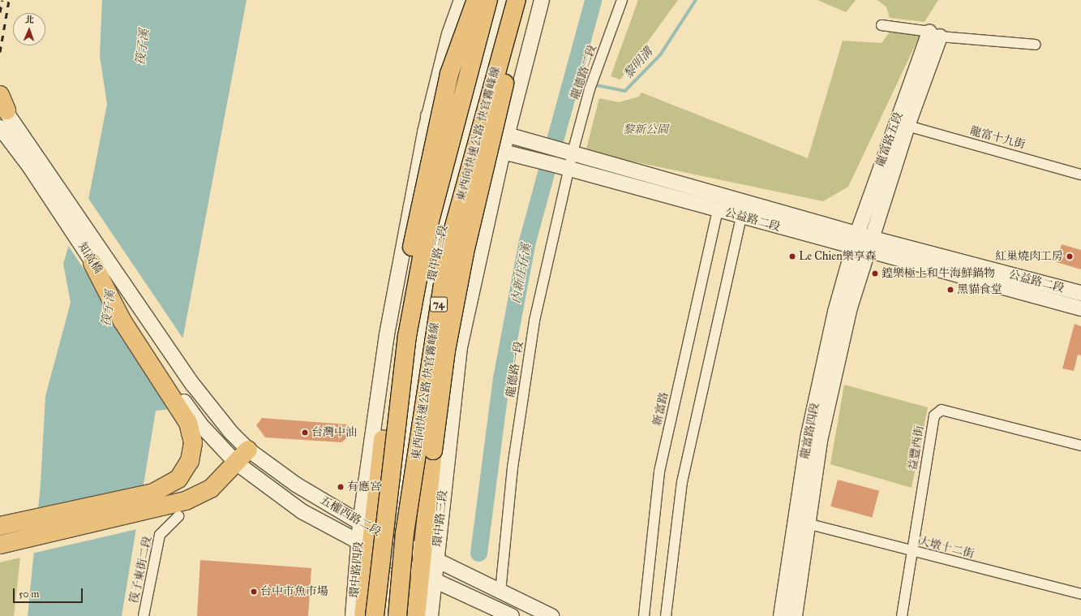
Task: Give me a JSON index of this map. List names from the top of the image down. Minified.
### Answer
{"streets":{"highway":["東西向快速公路 快官霧峰線","74"],"street":["龍德路二段","龍富十九街","龍富路五段","公益路二段","環中路三段","知高橋","龍德路一段","新富路","龍富路四段","益豐西街","五權西路二段","大墩十二街","筏子東街二段","環中路四段"]},"crossings":[["龍德路二段","公益路二段"],["龍德路二段","龍德路一段"],["龍富十九街","龍富路五段"],["龍富路五段","公益路二段"],["龍富路五段","龍富路四段"],["公益路二段","環中路三段"],["公益路二段","龍德路一段"],["公益路二段","新富路"],["公益路二段","龍富路四段"],["環中路三段","五權西路二段"],["知高橋","五權西路二段"],["龍德路一段","五權西路二段"],["龍富路四段","大墩十二街"],["益豐西街","大墩十二街"],["五權西路二段","環中路四段"]],"water":["筏子溪","黎明溝","內新庄仔溪"],"parks":["黎新公園"],"places":["Le Chien樂享森","紅巢燒肉工房","鍠樂極上和牛海鮮鍋物","黑貓食堂","台灣中油","有應宮","台中市魚市場"],"scale_bar":"50 m","north":"top"}
